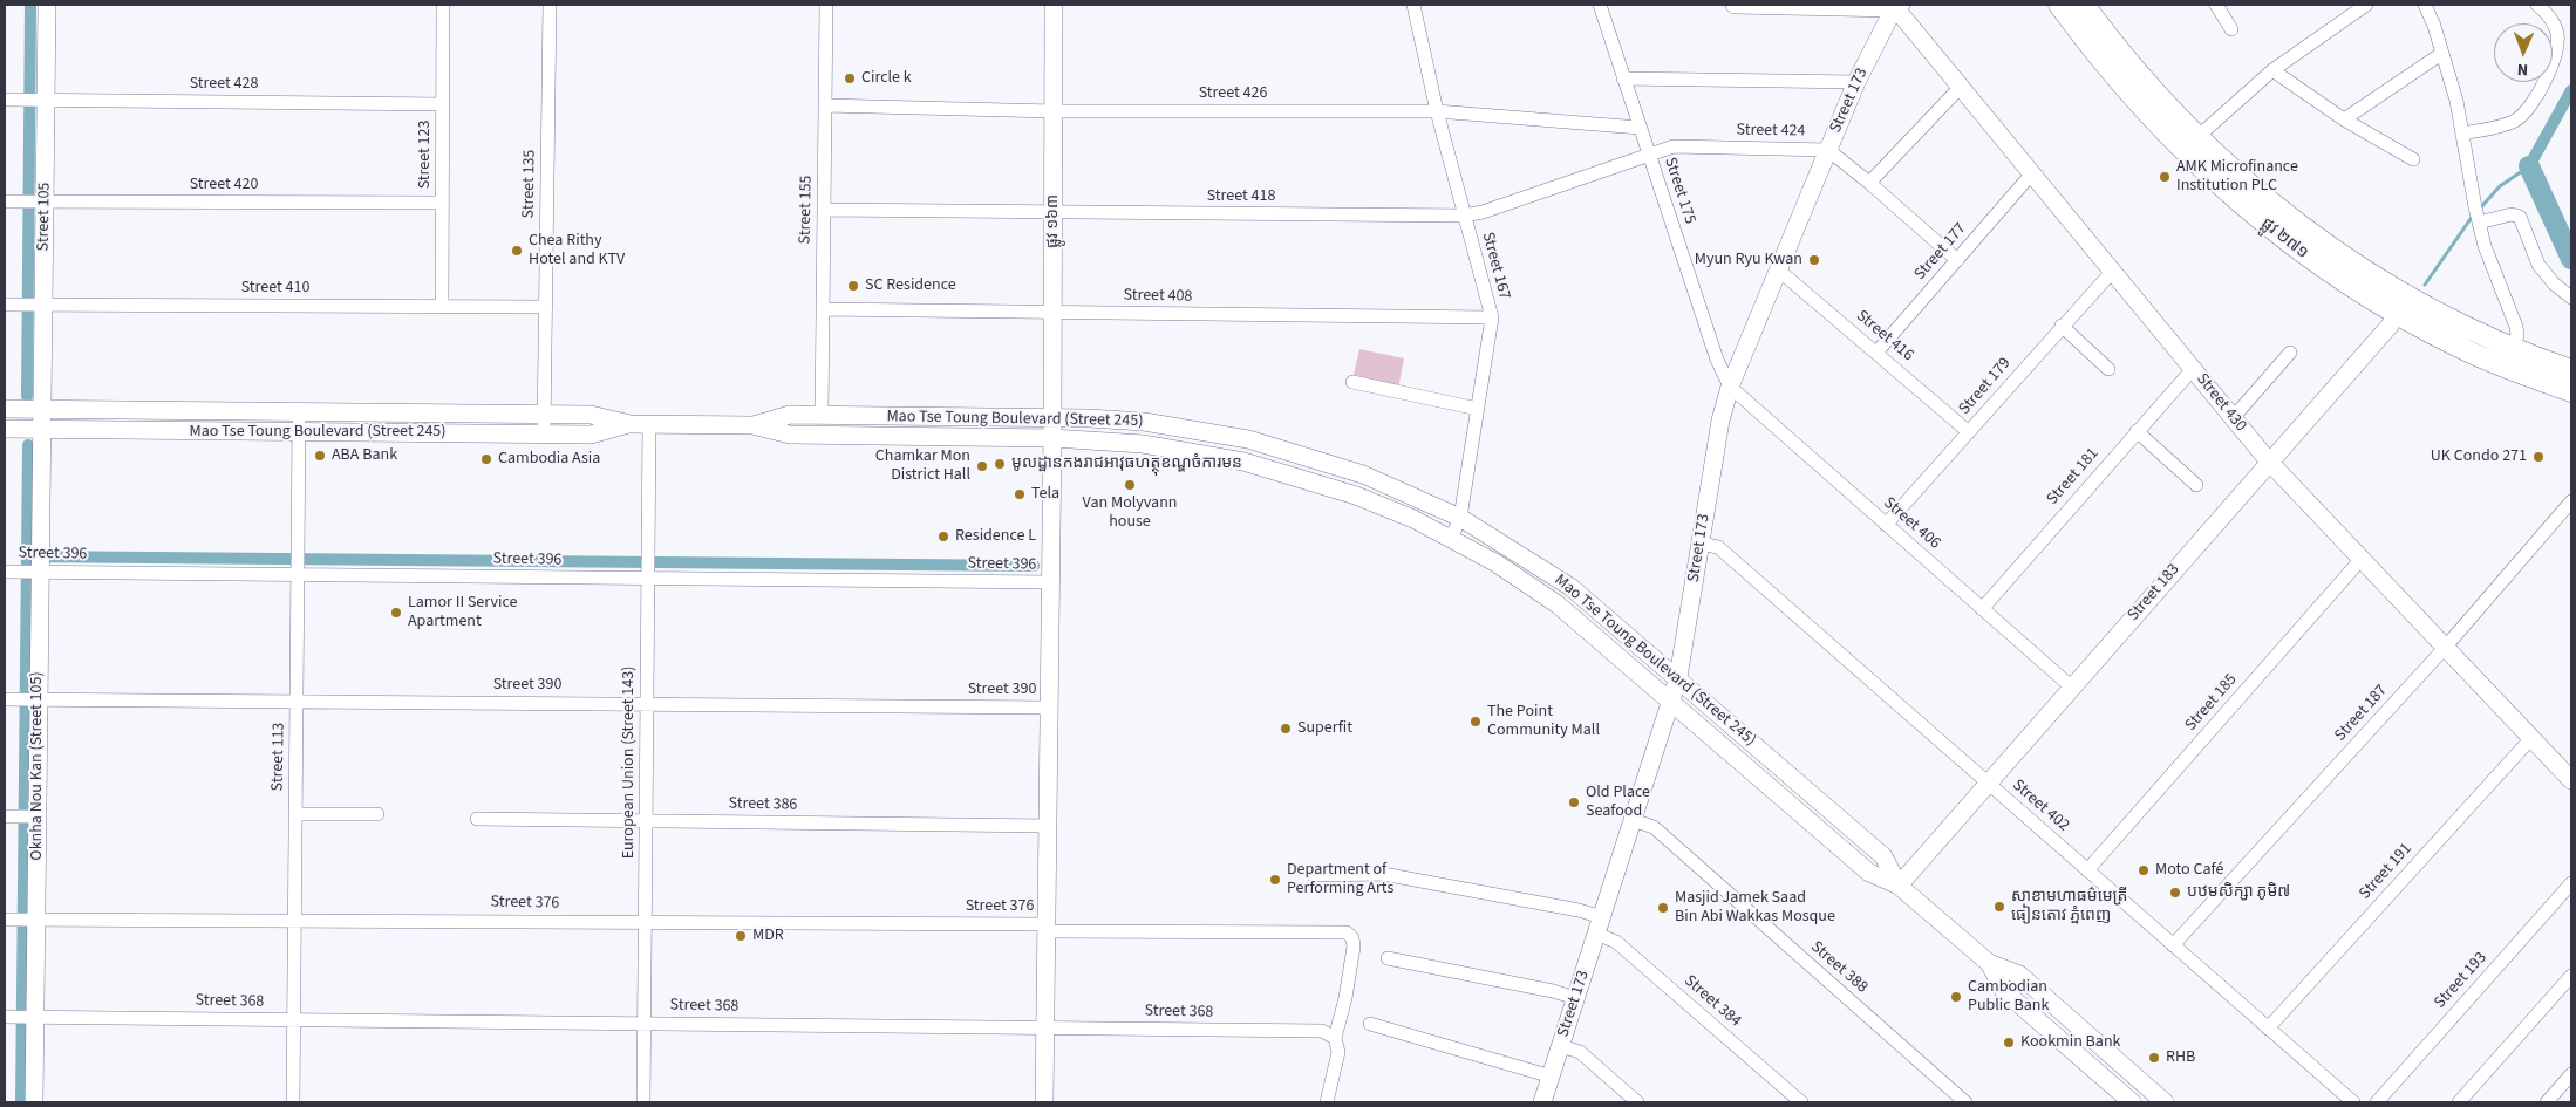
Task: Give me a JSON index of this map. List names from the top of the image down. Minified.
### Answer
{"streets":{"main road":["ផ្លូវ ២៧១"],"street":["Street 428","Street 426","Street 173","Street 424","Street 123","Street 135","Street 420","Street 175","Street 418","Street 155","Street 105","ផ្លូវ ១៦៣","Street 177","Street 167","Street 410","Street 408","Street 416","Street 179","Street 430","Mao Tse Toung Boulevard (Street 245)","Street 181","Street 406","Street 396","Street 183","Street 390","Street 185","Street 187","Street 113","European Union (Street 143)","Oknha Nou Kan (Street 105)","Street 386","Street 402","Street 191","Street 376","Street 388","Street 193","Street 368","Street 384"]},"crossings":[["Street 428","Street 123"],["Street 428","Street 105"],["Street 426","Street 175"],["Street 426","Street 155"],["Street 426","ផ្លូវ ១៦៣"],["Street 426","Street 167"],["Street 173","Street 424"],["Street 173","Street 175"],["Street 173","Street 416"],["Street 173","Street 430"],["Street 173","Mao Tse Toung Boulevard (Street 245)"],["Street 173","Street 406"],["Street 173","Street 402"],["Street 173","Street 388"],["Street 173","Street 384"],["Street 424","Street 175"],["Street 424","Street 418"],["Street 123","Street 420"],["Street 123","Street 410"],["Street 135","Street 410"],["Street 135","Mao Tse Toung Boulevard (Street 245)"],["Street 420","Street 105"],["Street 175","Street 418"],["Street 175","Street 406"],["Street 418","Street 155"],["Street 418","ផ្លូវ ១៦៣"],["Street 418","Street 167"],["Street 155","Street 408"],["Street 155","Mao Tse Toung Boulevard (Street 245)"],["Street 105","Street 410"],["Street 105","Mao Tse Toung Boulevard (Street 245)"],["Street 105","Oknha Nou Kan (Street 105)"],["ផ្លូវ ១៦៣","Street 408"],["ផ្លូវ ១៦៣","Mao Tse Toung Boulevard (Street 245)"],["ផ្លូវ ១៦៣","Street 396"],["ផ្លូវ ១៦៣","Street 390"],["ផ្លូវ ១៦៣","Street 386"],["ផ្លូវ ១៦៣","Street 376"],["ផ្លូវ ១៦៣","Street 368"],["ផ្លូវ ២៧១","Street 183"],["Street 177","Street 416"],["Street 177","Street 430"],["Street 167","Street 408"],["Street 167","Mao Tse Toung Boulevard (Street 245)"],["Street 416","Street 179"],["Street 179","Street 430"],["Street 179","Street 406"],["Street 430","Street 181"],["Street 430","Street 183"],["Street 430","Street 185"],["Street 430","Street 187"],["Street 430","Street 191"],["Mao Tse Toung Boulevard (Street 245)","Street 183"],["Mao Tse Toung Boulevard (Street 245)","Street 113"],["Mao Tse Toung Boulevard (Street 245)","European Union (Street 143)"],["Mao Tse Toung Boulevard (Street 245)","Oknha Nou Kan (Street 105)"],["Street 181","Street 406"],["Street 406","Street 183"],["Street 396","Street 113"],["Street 396","European Union (Street 143)"],["Street 396","Oknha Nou Kan (Street 105)"],["Street 183","Street 402"],["Street 390","Street 113"],["Street 390","European Union (Street 143)"],["Street 390","Oknha Nou Kan (Street 105)"],["Street 185","Street 402"],["Street 187","Street 402"],["Street 113","Street 376"],["Street 113","Street 368"],["European Union (Street 143)","Street 386"],["European Union (Street 143)","Street 376"],["European Union (Street 143)","Street 368"],["Oknha Nou Kan (Street 105)","Street 376"],["Oknha Nou Kan (Street 105)","Street 368"],["Street 402","Street 191"],["Street 376","Street 368"]],"places":["Circle k","AMK Microfinance Institution PLC","Chea Rithy Hotel and KTV","Myun Ryu Kwan","SC Residence","ABA Bank","UK Condo 271","Cambodia Asia","មូលដ្ឋានកងរាជអាវុធហត្ថុខណ្ឌចំការមន","Chamkar Mon District Hall","Van Molyvann house","Tela","Residence L","Lamor II Service Apartment","The Point Community Mall","Superfit","Old Place Seafood","Moto Café","Department of Performing Arts","បឋមសិក្សា ភូមិ៧","សាខាមហាធម៌មេត្រី ធៀនតោវ ភ្នំពេញ","Masjid Jamek Saad Bin Abi Wakkas Mosque","MDR","Cambodian Public Bank","Kookmin Bank","RHB"],"north":"bottom"}
